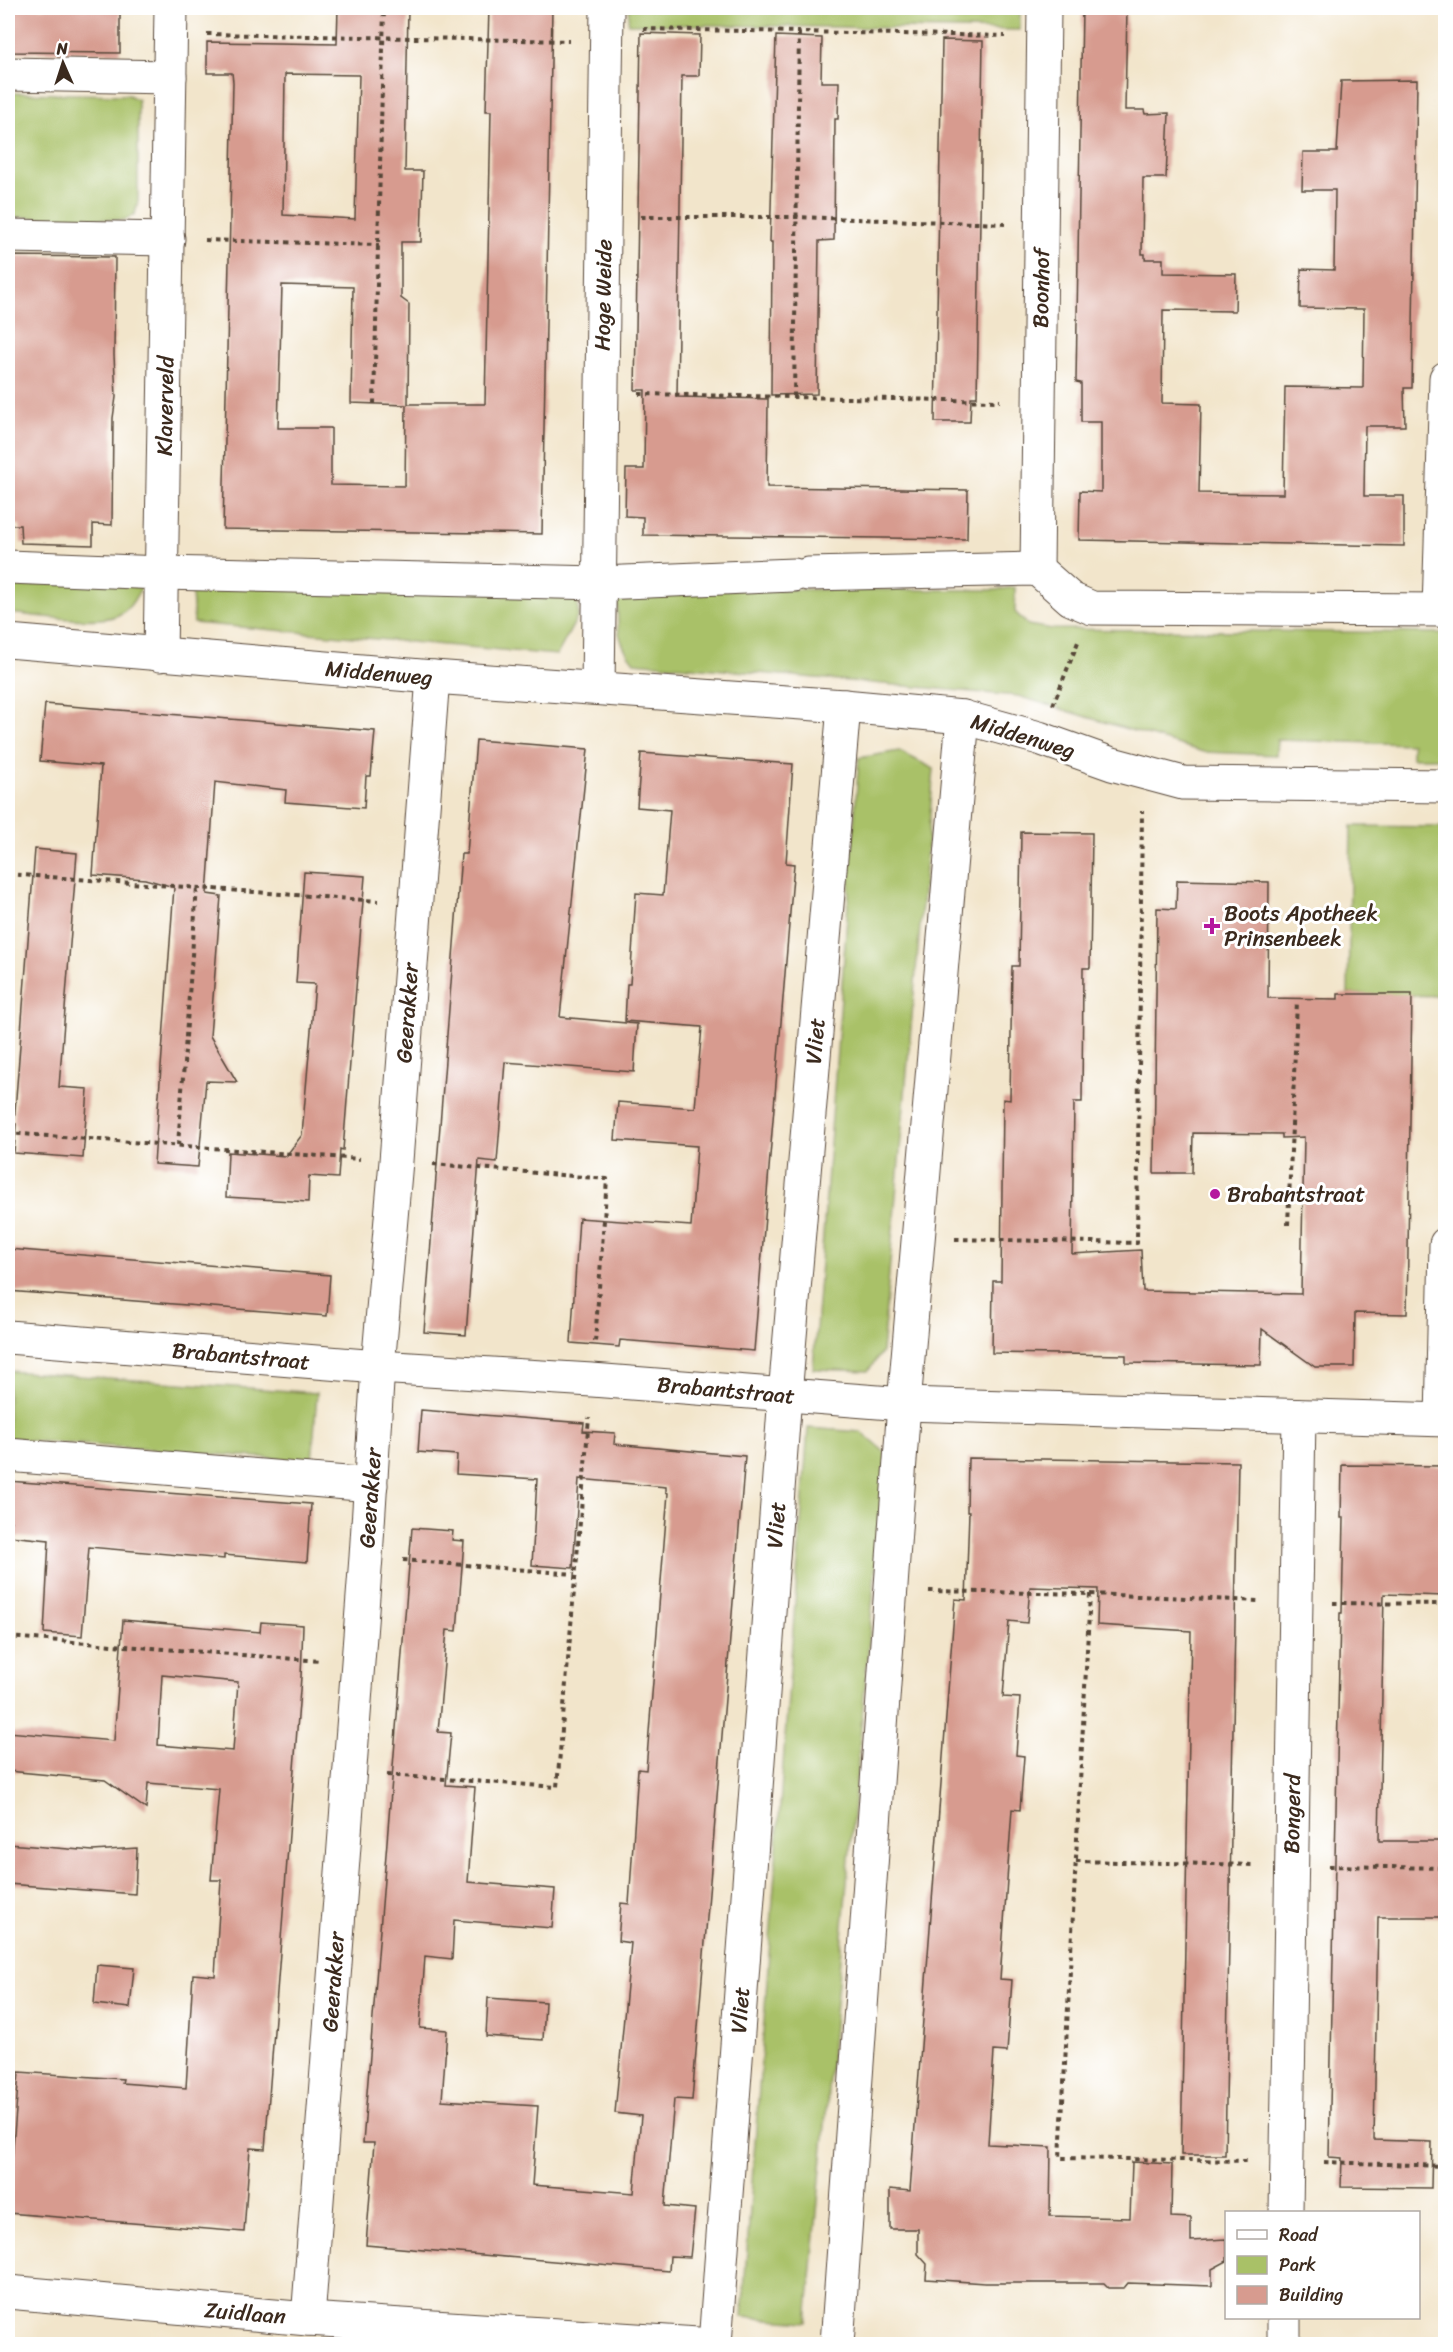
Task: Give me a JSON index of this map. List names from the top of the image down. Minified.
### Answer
{"streets":{"street":["Boonhof","Hoge Weide","Klaverveld","Middenweg","Geerakker","Vliet","Brabantstraat","Bongerd","Zuidlaan"]},"crossings":[["Middenweg","Geerakker"],["Middenweg","Vliet"],["Geerakker","Brabantstraat"],["Geerakker","Zuidlaan"],["Vliet","Brabantstraat"],["Brabantstraat","Bongerd"]],"places":{"health":["Boots Apotheek Prinsenbeek"],"other":["Brabantstraat"]},"legend":["Road","Park","Building"],"north":"top"}
